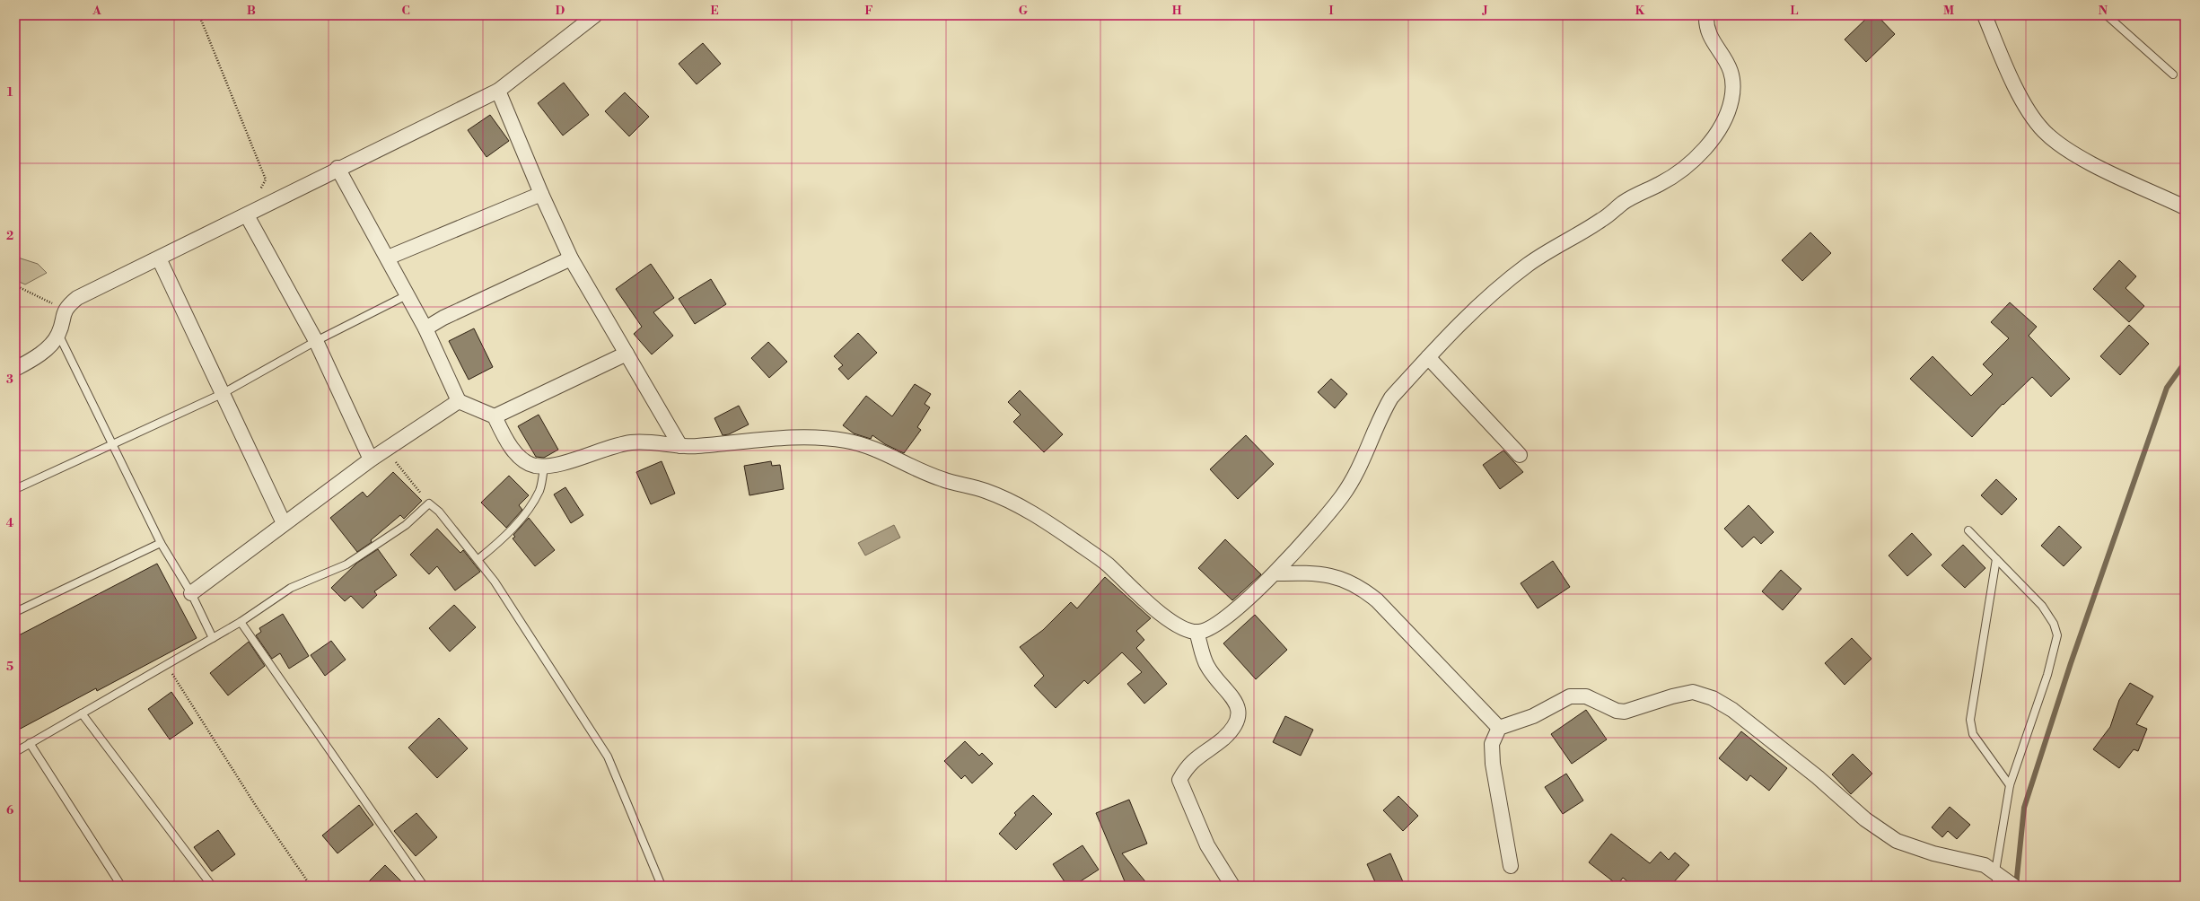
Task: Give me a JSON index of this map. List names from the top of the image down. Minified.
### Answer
{"grid":{"columns":["A","B","C","D","E","F","G","H","I","J","K","L","M","N"],"rows":["1","2","3","4","5","6"]}}
